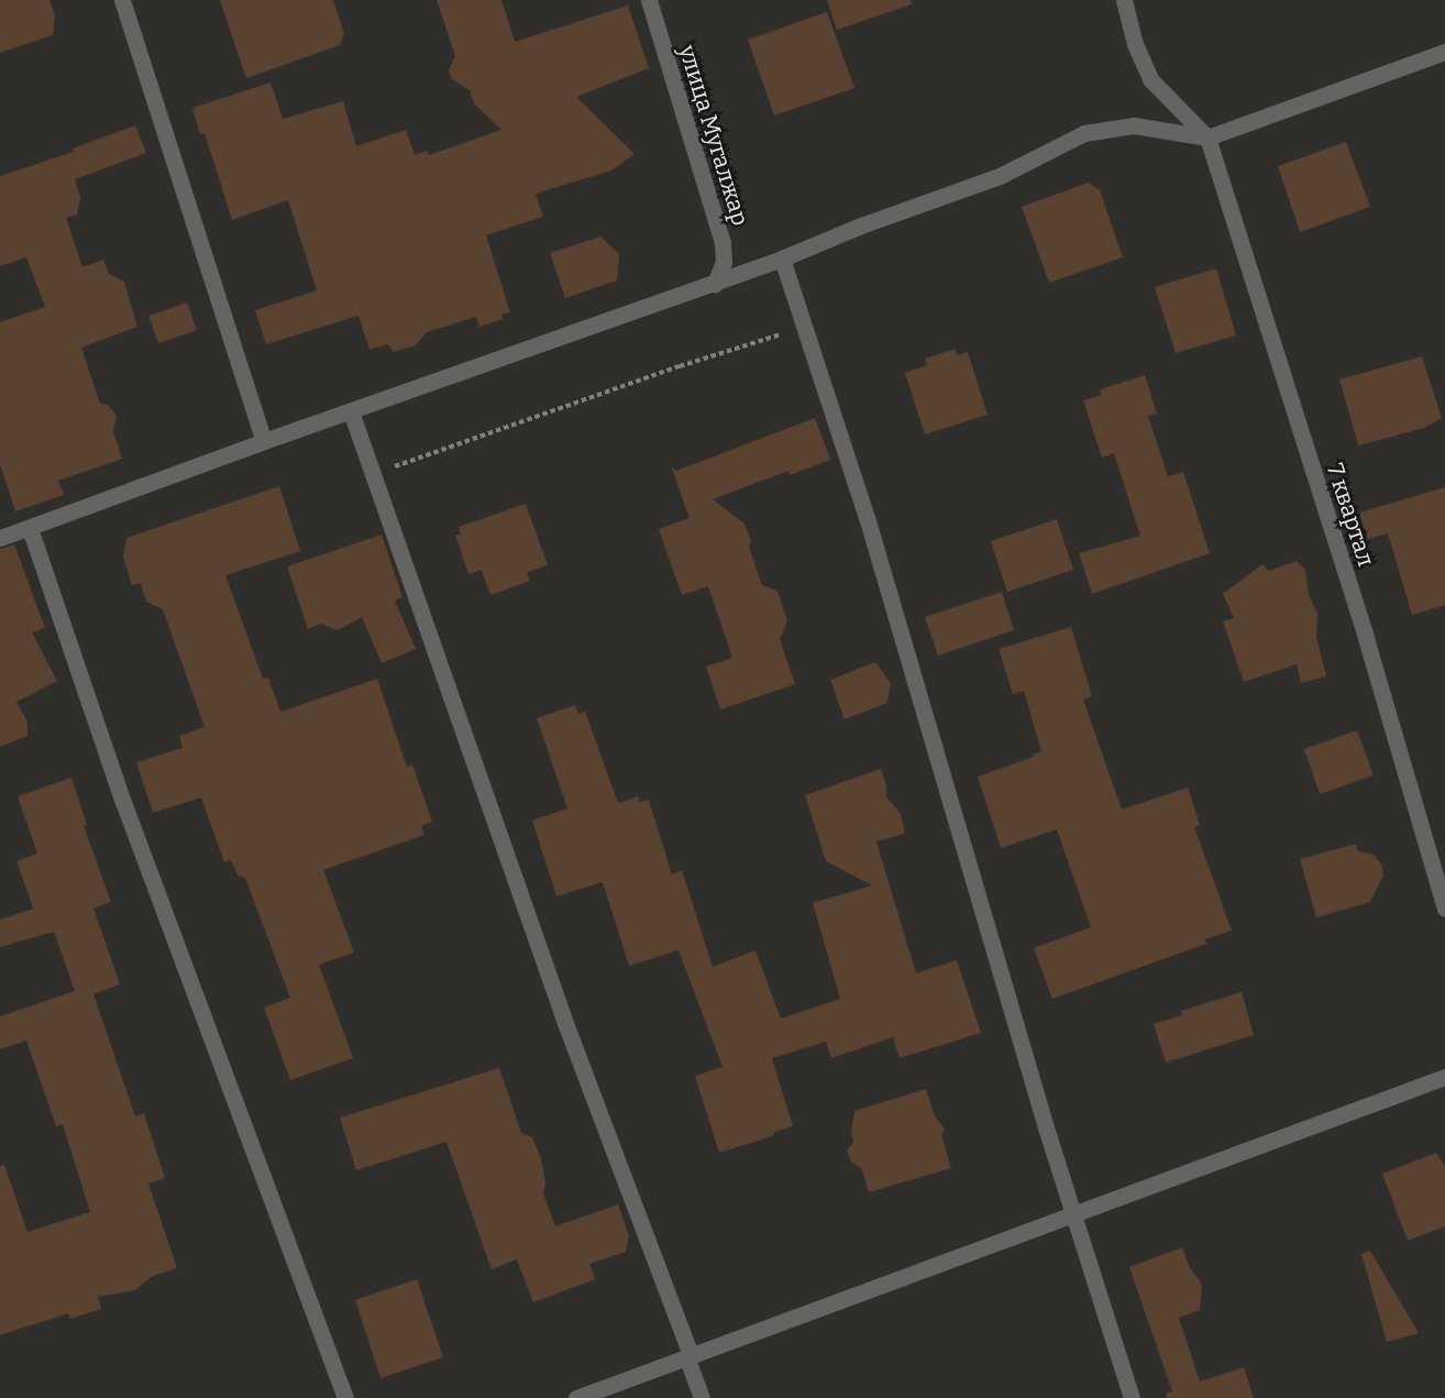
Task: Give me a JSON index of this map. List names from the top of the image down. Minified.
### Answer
{"streets":{"street":["улица Мугалжар","7 квартал"]}}
